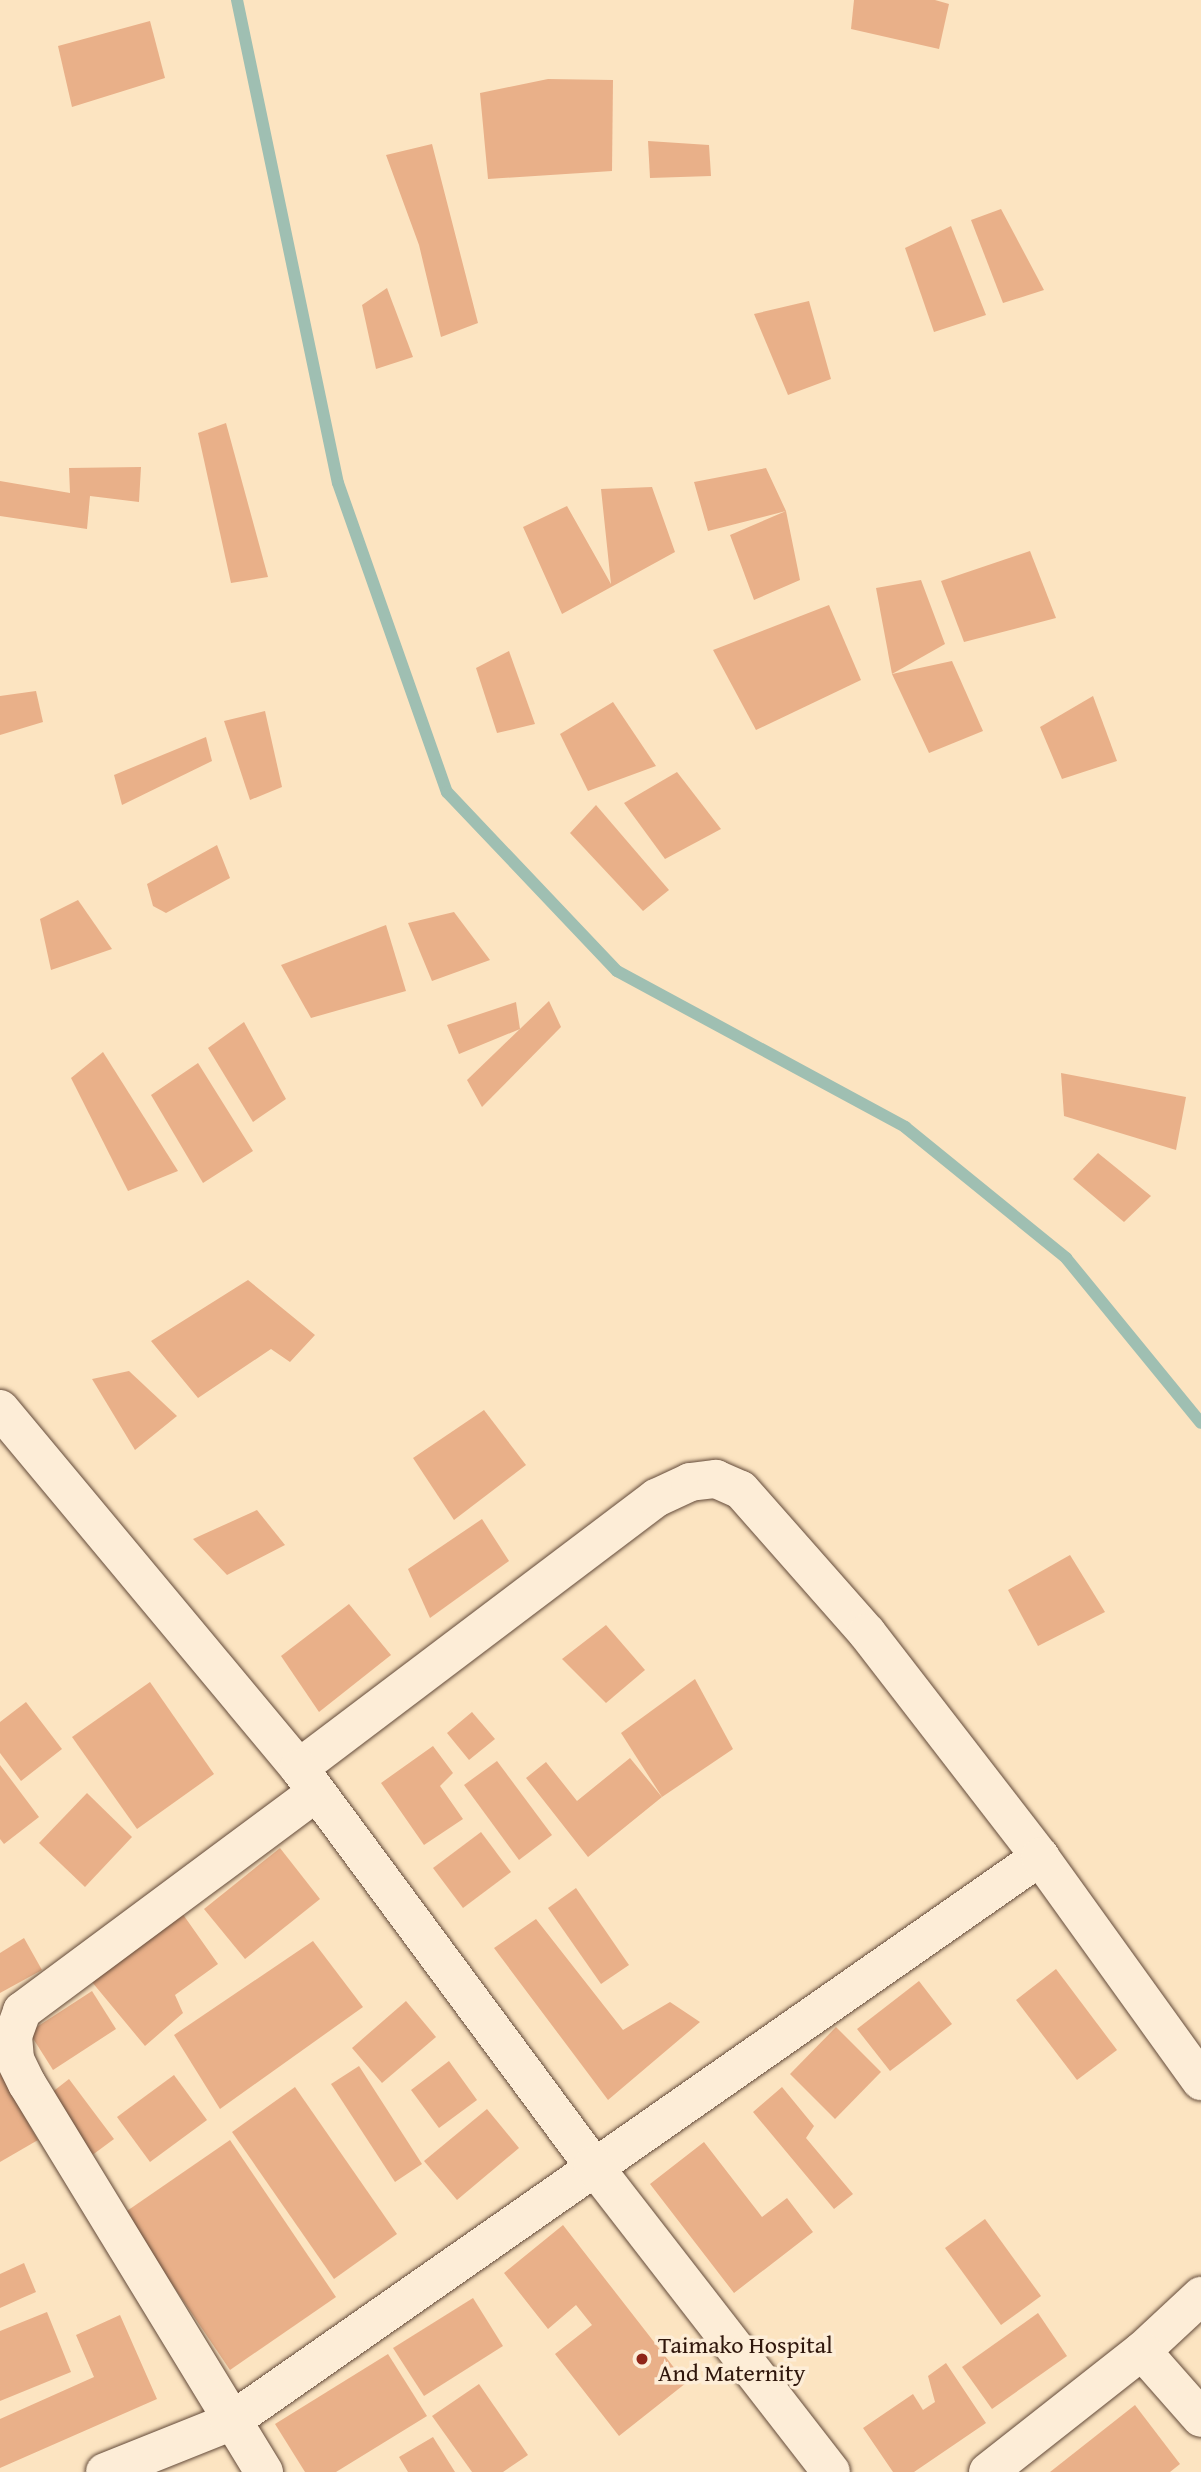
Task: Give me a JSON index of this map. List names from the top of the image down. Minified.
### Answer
{"places":["Taimako Hospital And Maternity"]}
